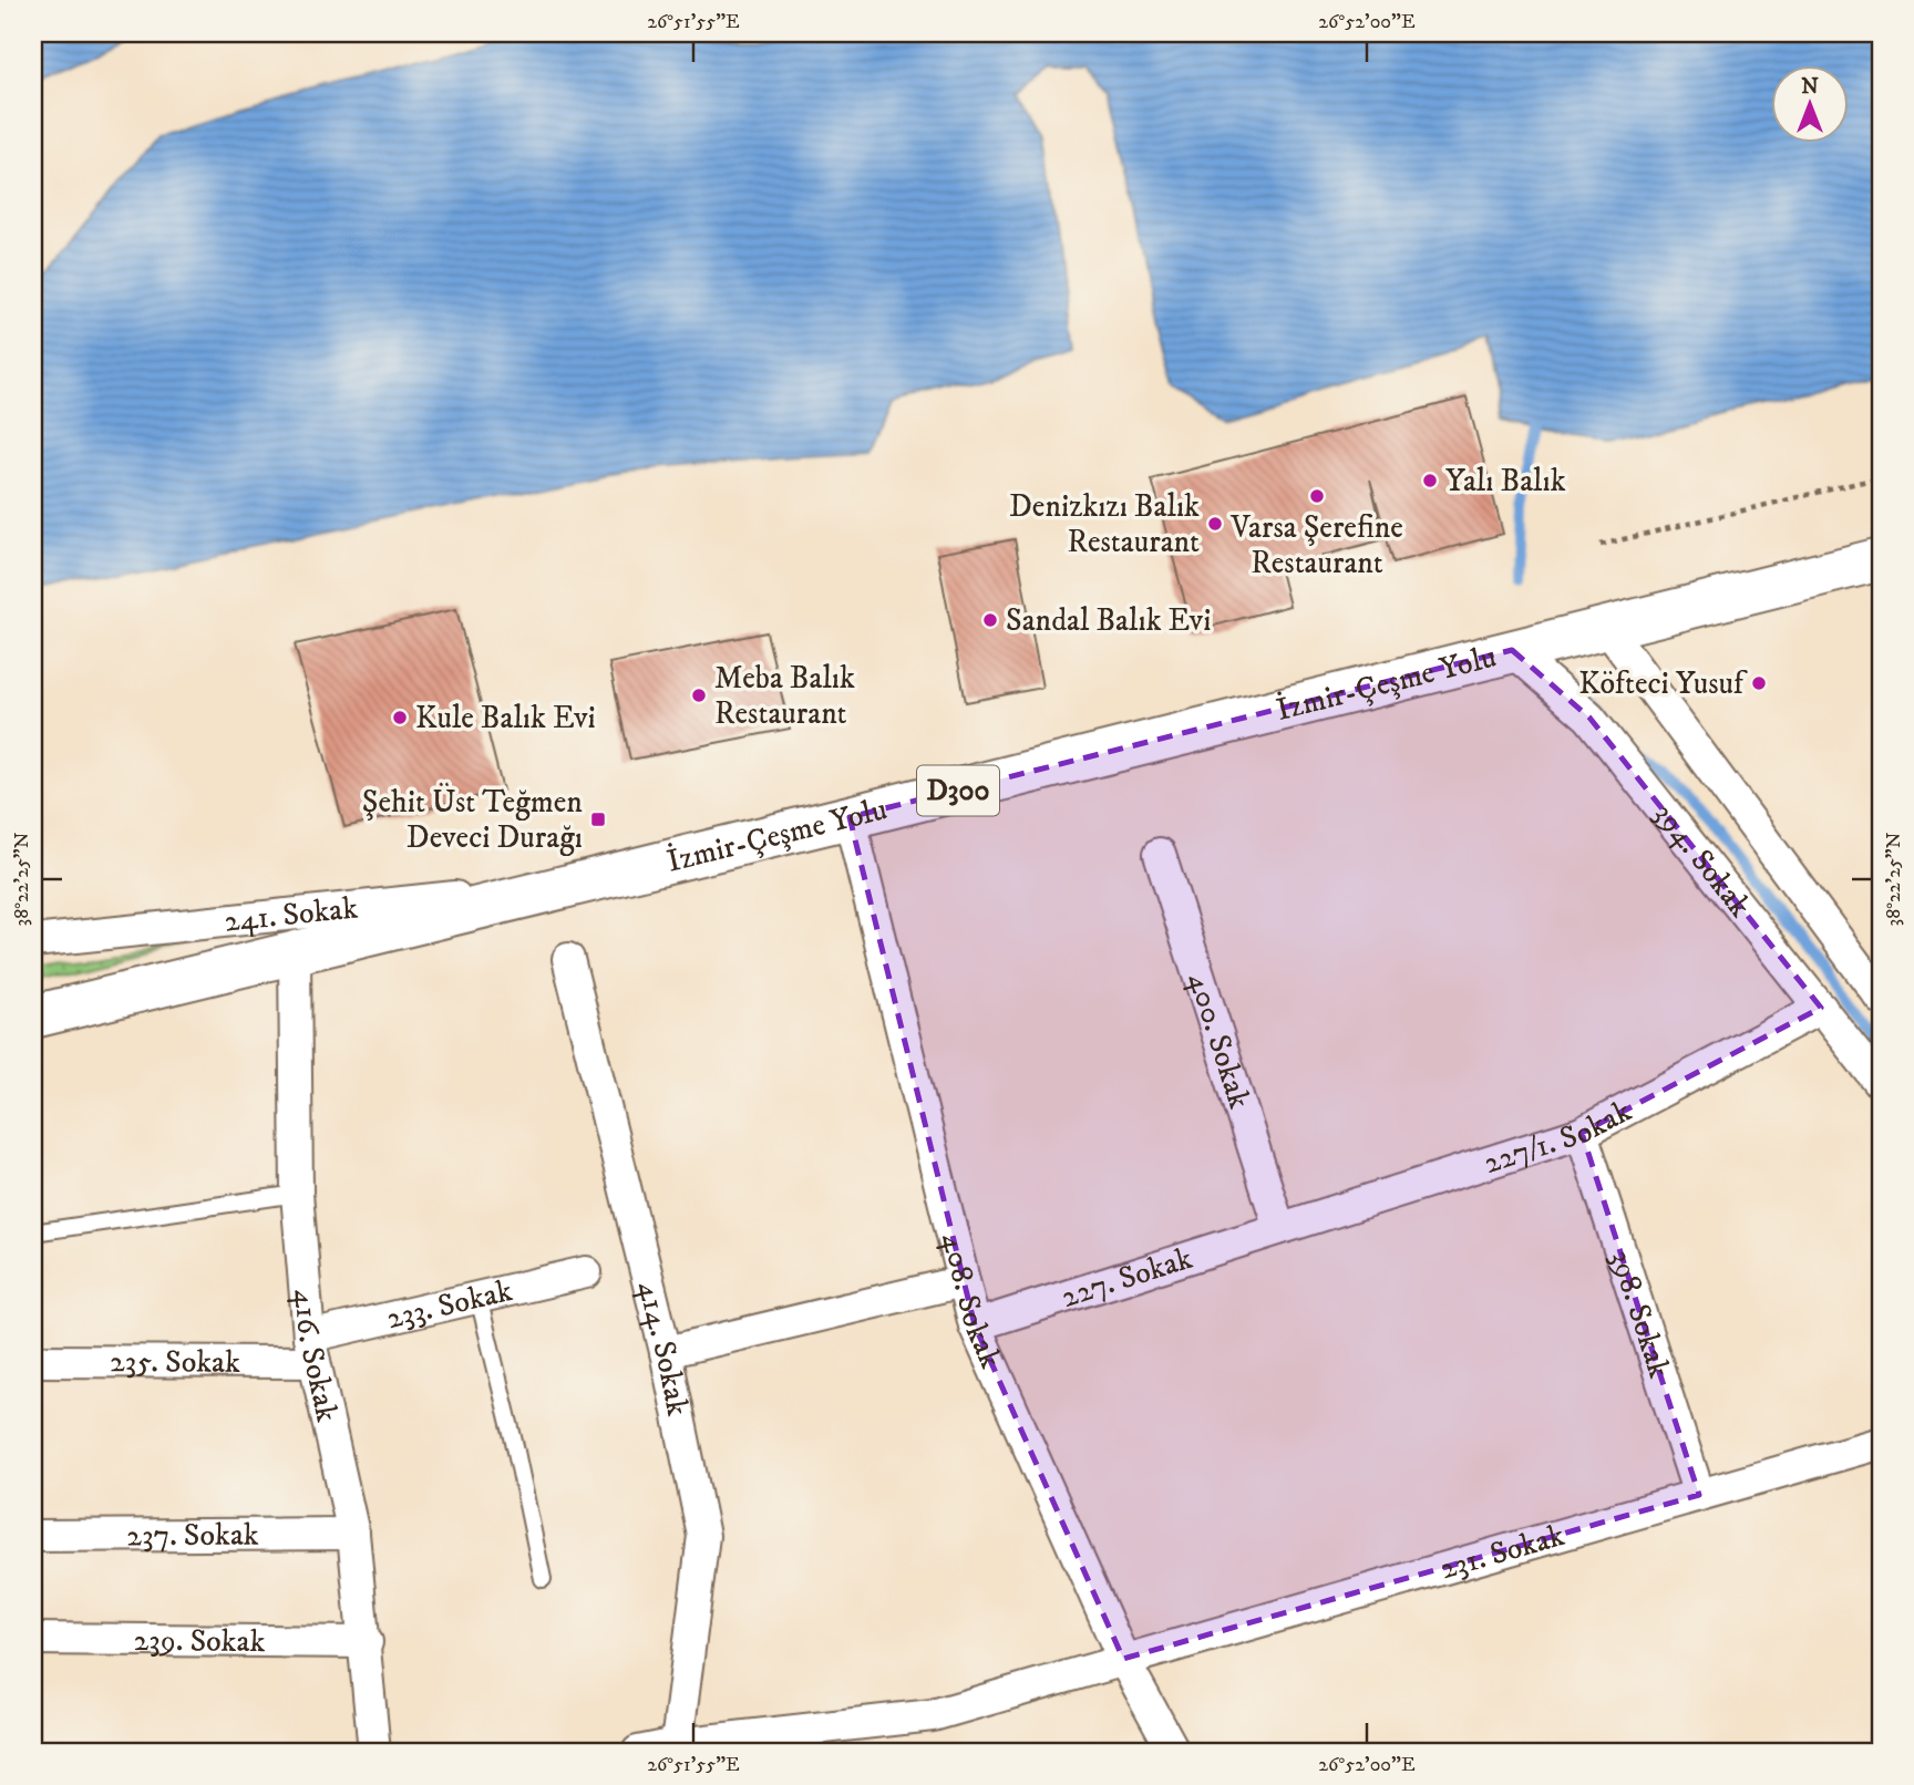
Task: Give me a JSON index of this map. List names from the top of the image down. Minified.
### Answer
{"streets":{"highway":["İzmir-Çeşme Yolu","D300"],"street":["394. Sokak","241. Sokak","400. Sokak","227/1. Sokak","227. Sokak","408. Sokak","233. Sokak","398. Sokak","414. Sokak","416. Sokak","235. Sokak","237. Sokak","231. Sokak","239. Sokak"]},"crossings":[["İzmir-Çeşme Yolu","394. Sokak"],["İzmir-Çeşme Yolu","241. Sokak"],["İzmir-Çeşme Yolu","408. Sokak"],["İzmir-Çeşme Yolu","416. Sokak"],["394. Sokak","227/1. Sokak"],["400. Sokak","227/1. Sokak"],["400. Sokak","227. Sokak"],["227/1. Sokak","227. Sokak"],["227/1. Sokak","398. Sokak"],["227. Sokak","408. Sokak"],["408. Sokak","231. Sokak"],["233. Sokak","416. Sokak"],["233. Sokak","235. Sokak"],["398. Sokak","231. Sokak"],["416. Sokak","235. Sokak"],["416. Sokak","237. Sokak"],["416. Sokak","239. Sokak"]],"places":{"other":["Yalı Balık","Varsa Şerefine Restaurant","Denizkızı Balık Restaurant","Sandal Balık Evi","Köfteci Yusuf","Meba Balık Restaurant","Kule Balık Evi"],"transit":["Şehit Üst Teğmen Deveci Durağı"]},"north":"top","coordinates":["26°51'55\"E","26°52'00\"E","38°22'25\"N"]}
